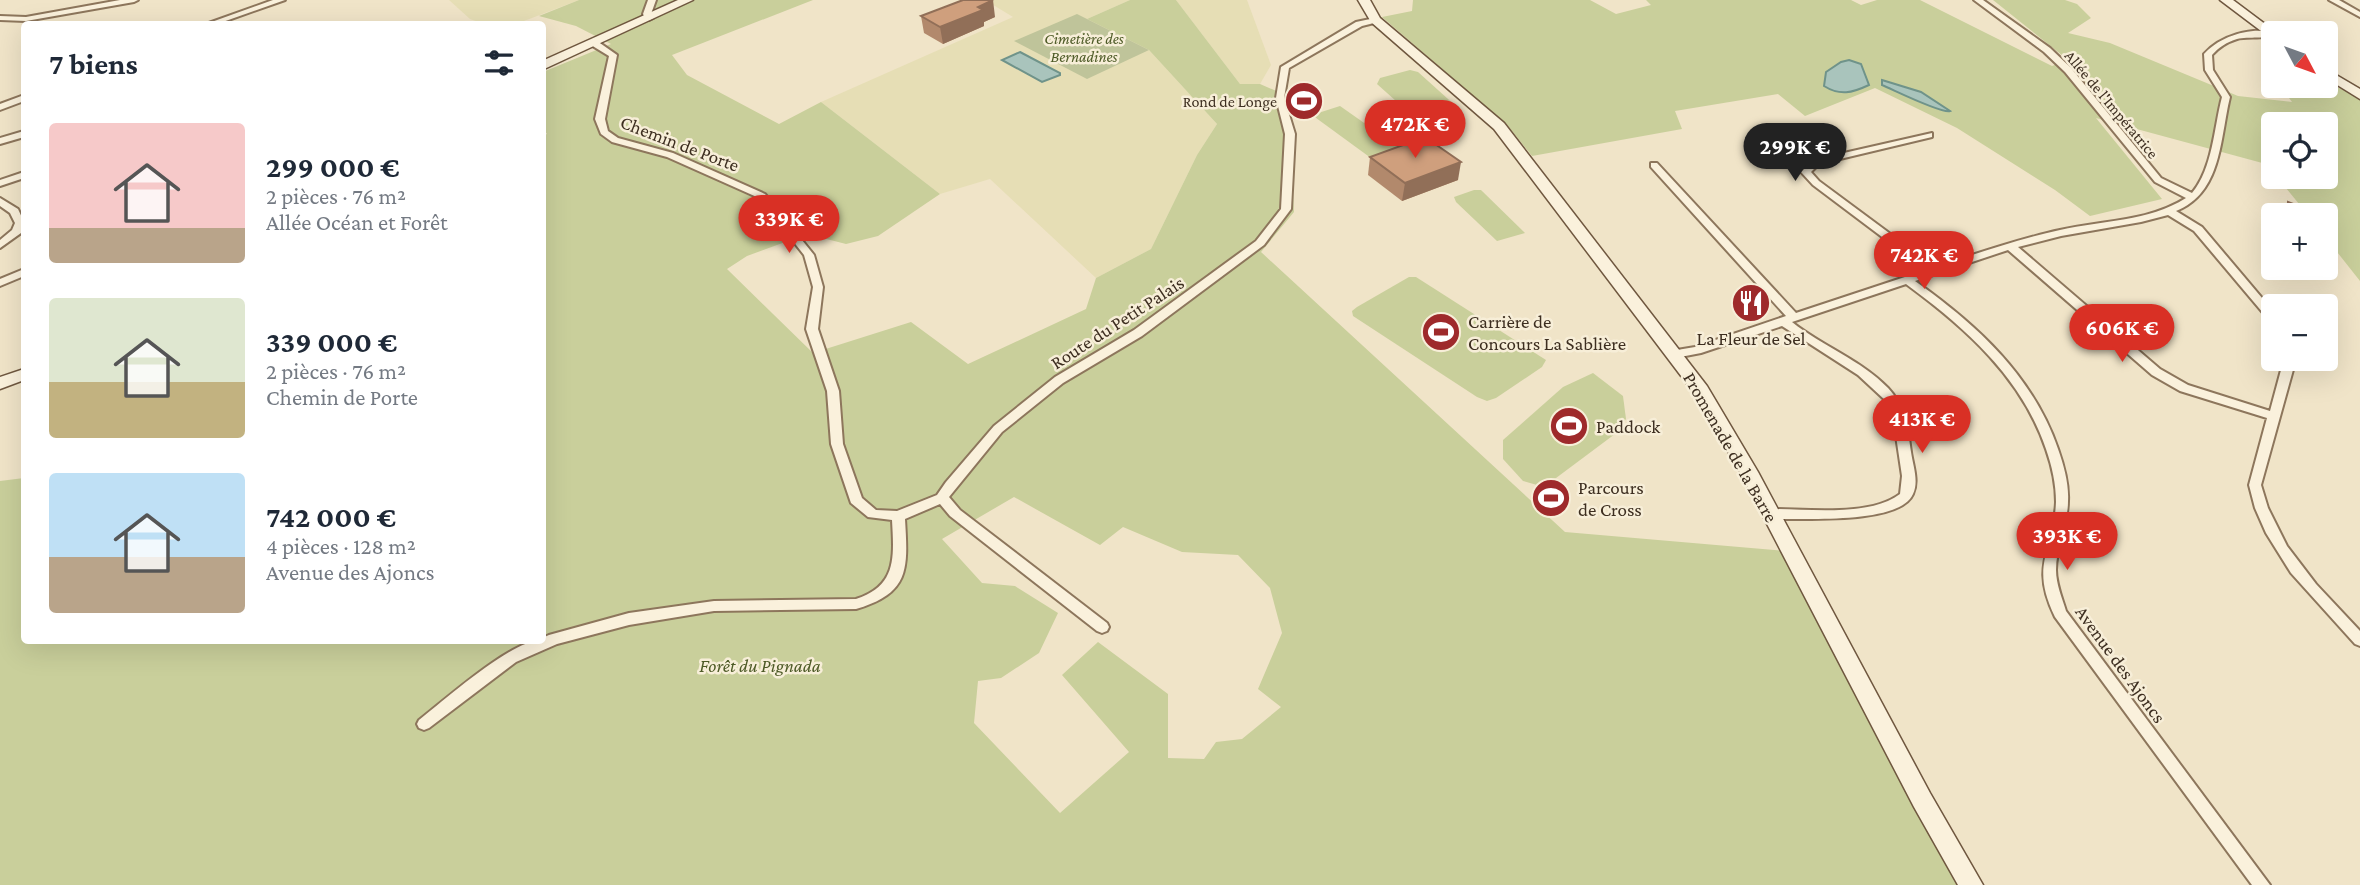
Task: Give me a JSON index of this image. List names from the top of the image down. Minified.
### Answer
{"streets":{"main road":["Promenade de la Barre"],"street":["Allée de l'Impératrice","Chemin de Porte","Route du Petit Palais","Avenue des Ajoncs"]},"crossings":[["Route du Petit Palais","Promenade de la Barre"]],"parks":["Cimetière des Bernadines","Forêt du Pignada"],"places":{"sports":["Rond de Longe","Carrière de Concours La Sablière","Paddock","Parcours de Cross"],"restaurant":["La Fleur de Sel"]},"north":"bottom right","page":{"map_buttons":["+","−"],"heading":"7 biens","price":["472K €","299K €","339K €","742K €","606K €","413K €","393K €"],"list":[{"name":"299 000 €","note":"2 pièces · 76 m² · Allée Océan et Forêt"},{"name":"339 000 €","note":"2 pièces · 76 m² · Chemin de Porte"},{"name":"742 000 €","note":"4 pièces · 128 m² · Avenue des Ajoncs"}]}}
